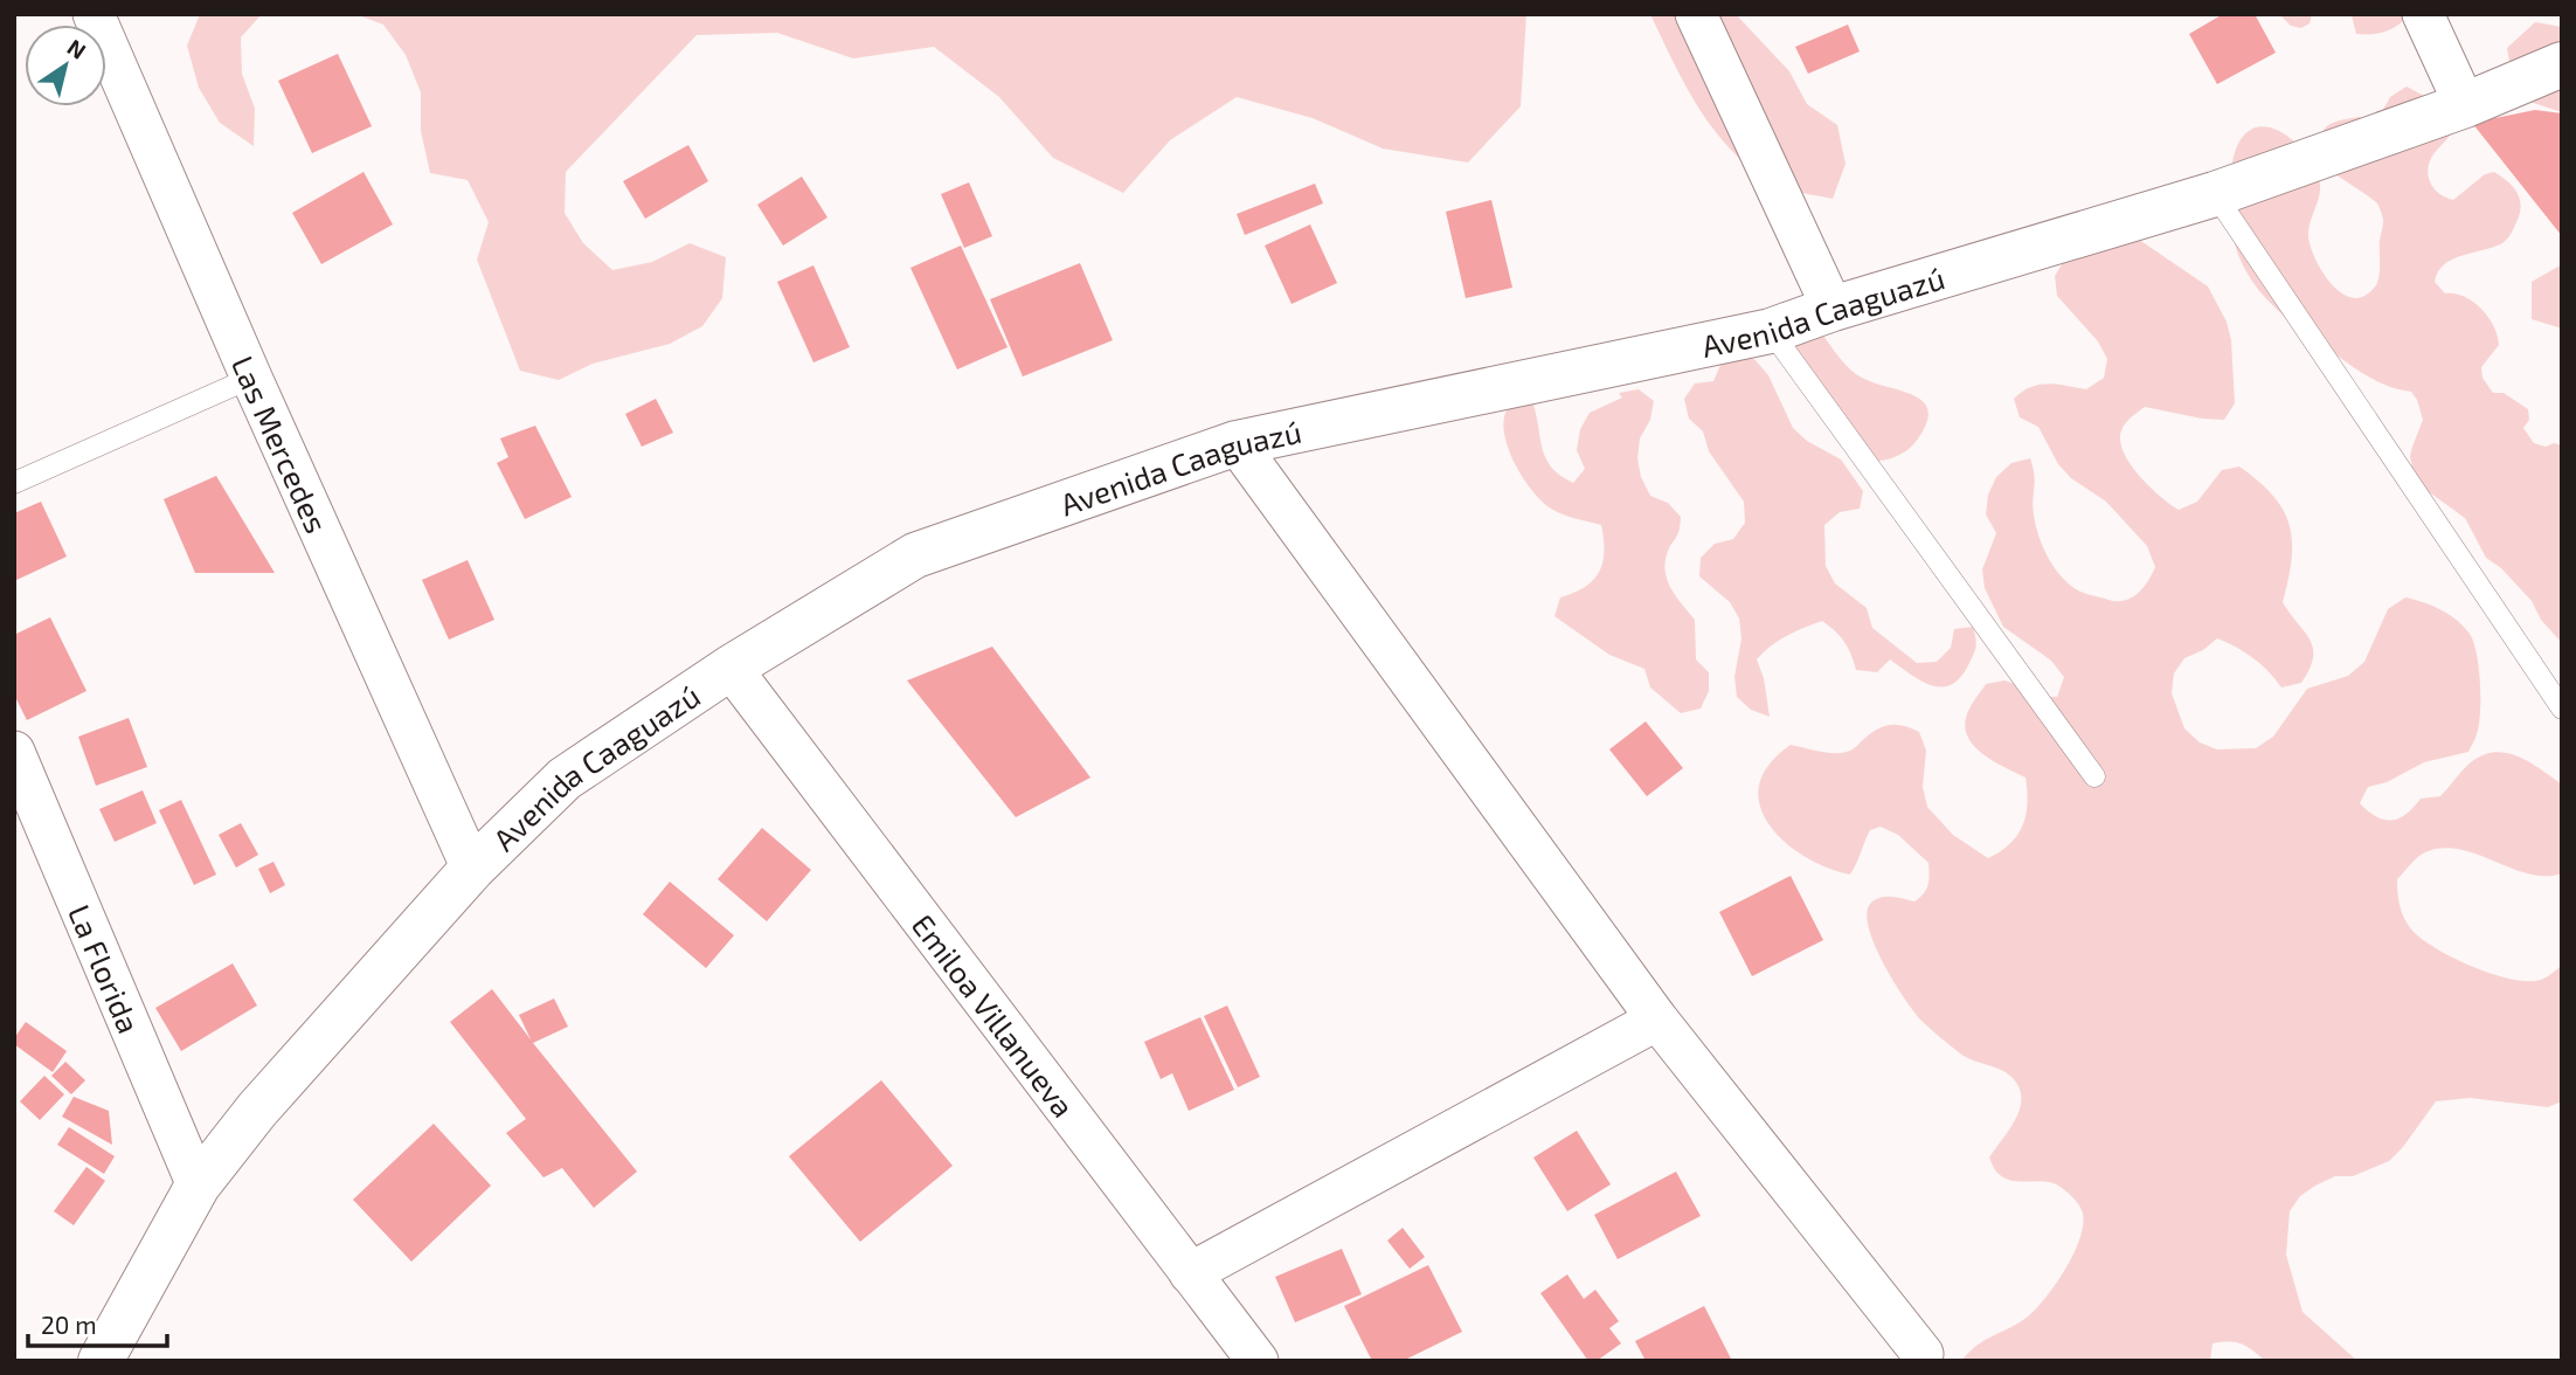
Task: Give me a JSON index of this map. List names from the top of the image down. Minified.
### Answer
{"streets":{"street":["Avenida Caaguazú","Las Mercedes","La Florida","Emiloa Villanueva"]},"crossings":[["Avenida Caaguazú","Las Mercedes"],["Avenida Caaguazú","La Florida"],["Avenida Caaguazú","Emiloa Villanueva"]],"scale_bar":"20 m","north":"top right"}
